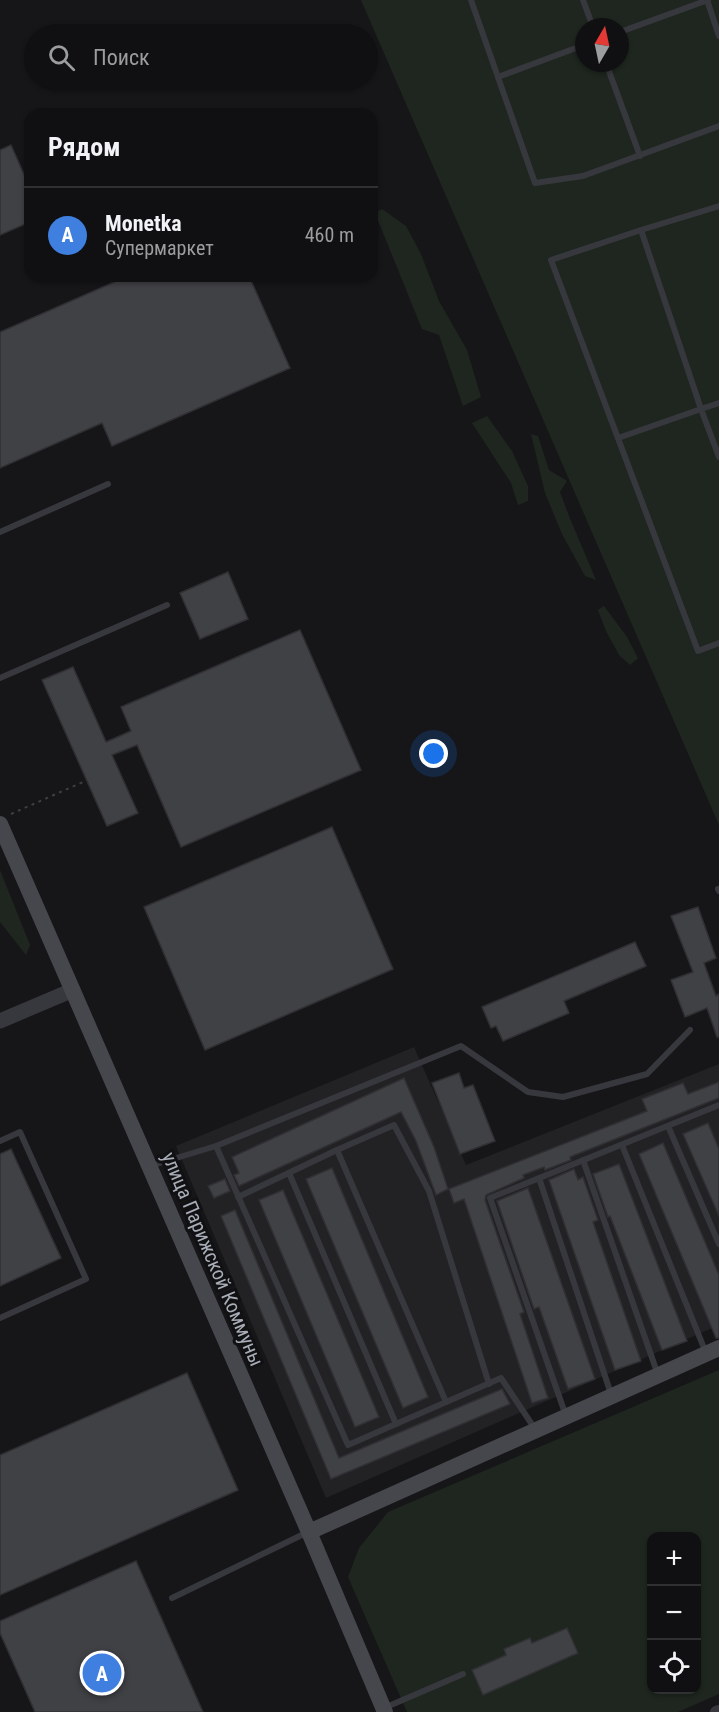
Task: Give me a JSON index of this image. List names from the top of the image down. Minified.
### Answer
{"streets":{"main road":["улица Парижской Коммуны"]},"north":"top","page":{"search":"Поиск","heading":"Рядом","list":[{"mark":"A","name":"Monetka","note":"Супермаркет","value":"460 m"}],"map_buttons":["+","−"],"pins":"A"}}
